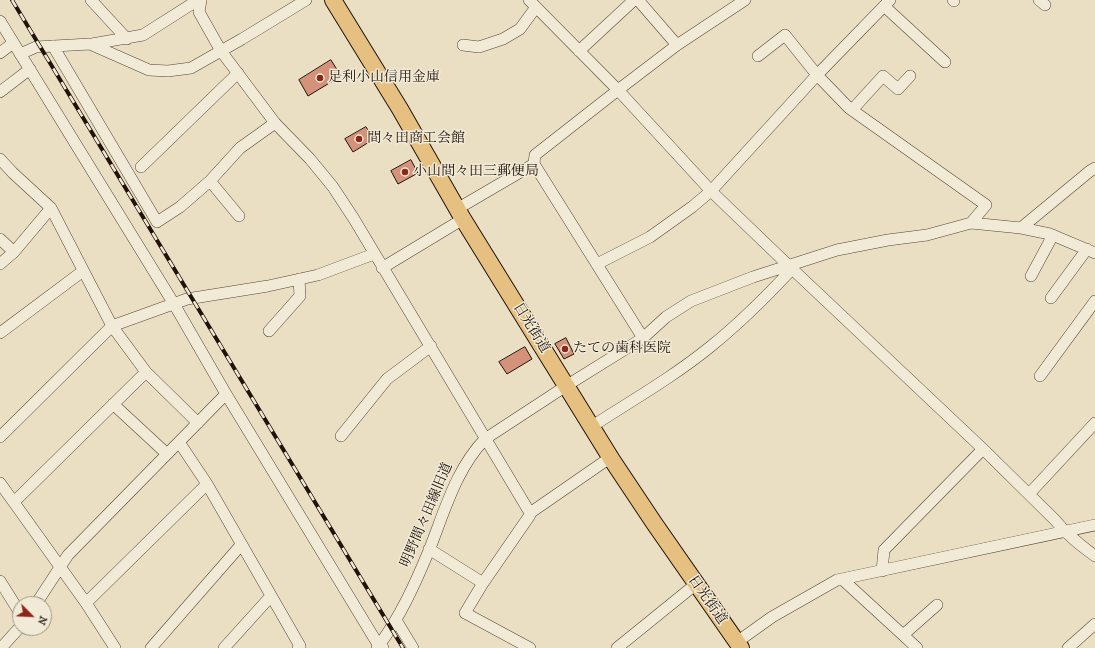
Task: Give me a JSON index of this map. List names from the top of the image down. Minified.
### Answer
{"streets":{"highway":["日光街道"],"street":["明野間々田線旧道"]},"crossings":[["日光街道","明野間々田線旧道"]],"places":["足利小山信用金庫","間々田商工会館","小山間々田三郵便局","たての歯科医院"],"north":"bottom right"}
